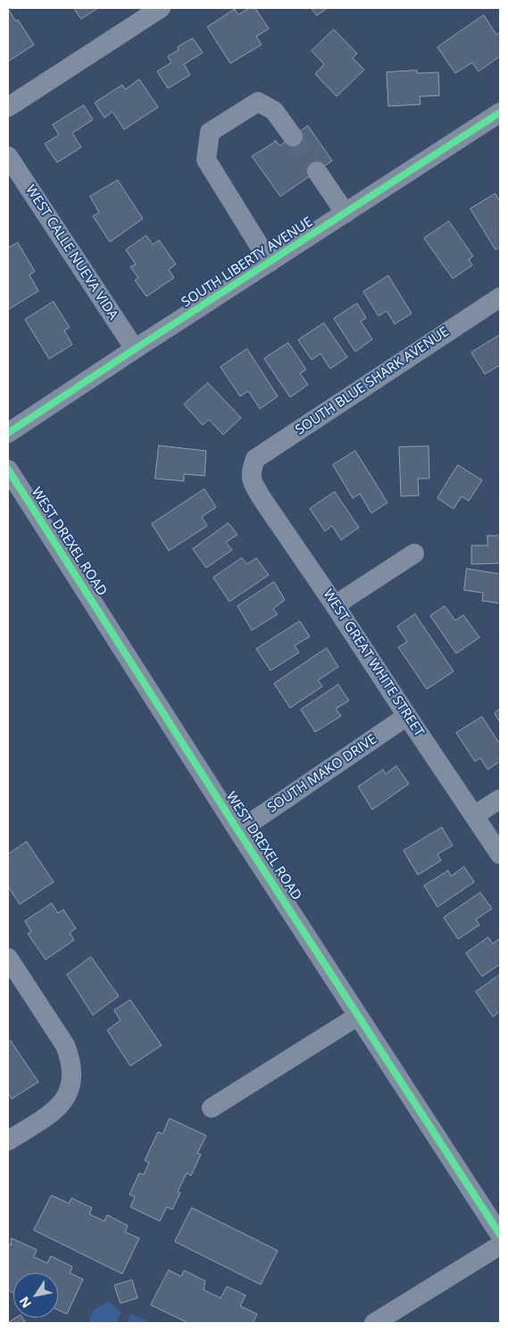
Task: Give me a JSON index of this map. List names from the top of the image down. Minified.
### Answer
{"streets":{"street":["WEST CALLE NUEVA VIDA","SOUTH LIBERTY AVENUE","SOUTH BLUE SHARK AVENUE","WEST DREXEL ROAD","WEST GREAT WHITE STREET","SOUTH MAKO DRIVE"]},"crossings":[["WEST CALLE NUEVA VIDA","SOUTH LIBERTY AVENUE"],["SOUTH BLUE SHARK AVENUE","WEST GREAT WHITE STREET"],["WEST DREXEL ROAD","SOUTH MAKO DRIVE"],["WEST GREAT WHITE STREET","SOUTH MAKO DRIVE"]],"north":"bottom left"}
